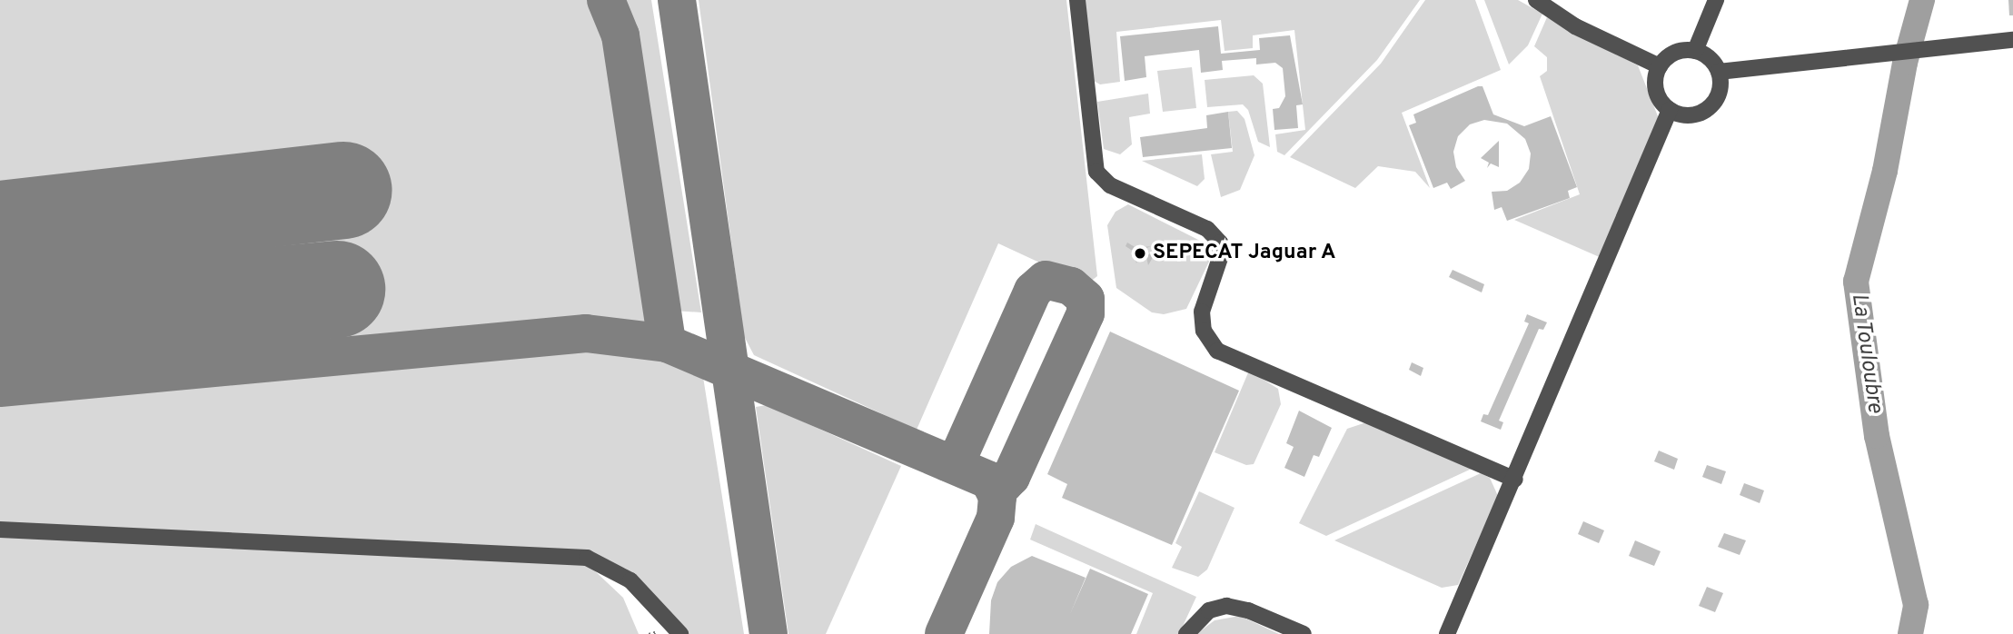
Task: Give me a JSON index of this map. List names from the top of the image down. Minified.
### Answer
{"water":["La Touloubre"],"places":["SEPECAT Jaguar A"]}
